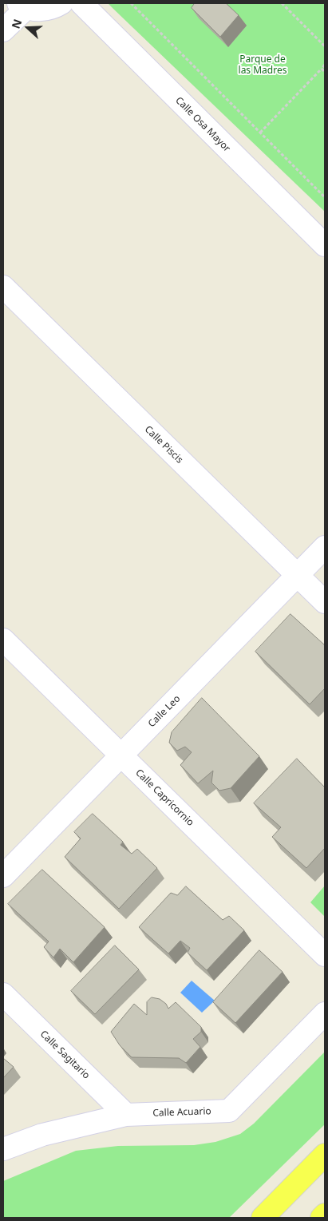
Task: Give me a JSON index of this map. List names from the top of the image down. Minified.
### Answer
{"streets":{"street":["Calle Osa Mayor","Calle Piscis","Calle Leo","Calle Capricornio","Calle Sagitario","Calle Acuario"]},"crossings":[["Calle Piscis","Calle Leo"],["Calle Leo","Calle Capricornio"],["Calle Sagitario","Calle Acuario"]],"parks":["Parque de las Madres"],"north":"left"}
